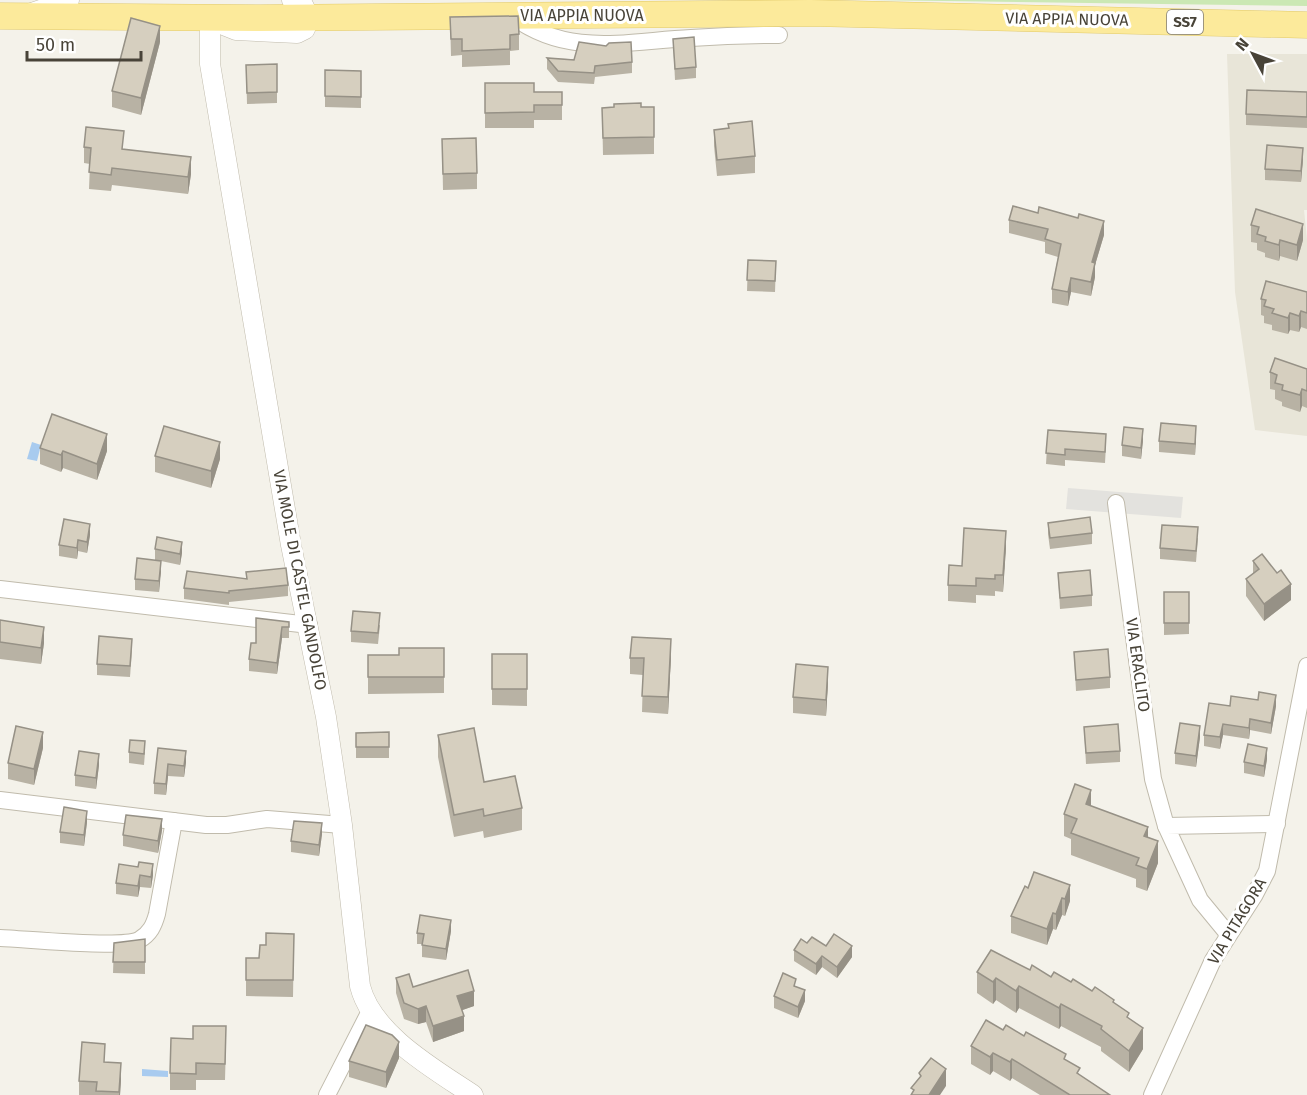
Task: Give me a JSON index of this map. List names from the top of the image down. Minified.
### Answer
{"streets":{"main road":["VIA APPIA NUOVA","SS7"],"street":["VIA MOLE DI CASTEL GANDOLFO","VIA ERACLITO","VIA PITAGORA"]},"crossings":[["VIA APPIA NUOVA","VIA MOLE DI CASTEL GANDOLFO"],["VIA ERACLITO","VIA PITAGORA"]],"scale_bar":"50 m","north":"top left"}
